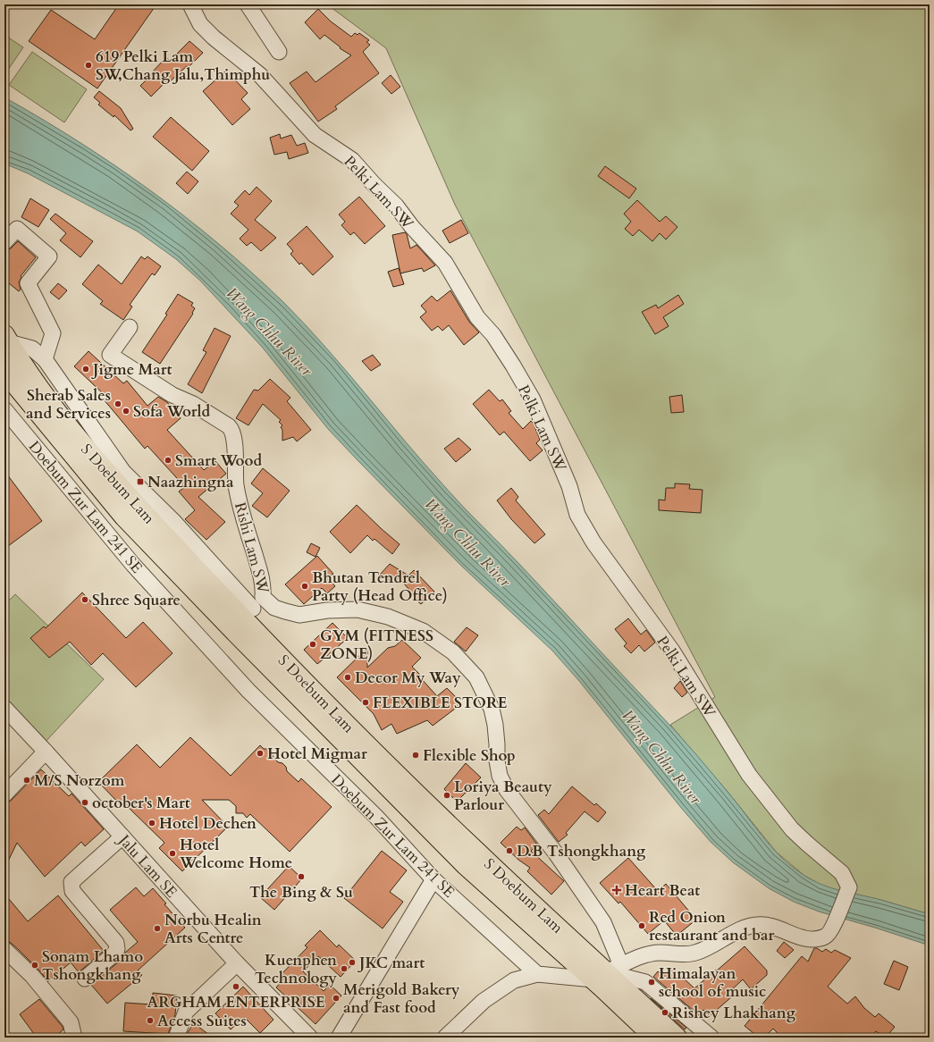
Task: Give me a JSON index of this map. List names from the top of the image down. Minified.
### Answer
{"streets":{"highway":["S Doebum Lam"],"street":["Pelki Lam SW","Doebum Zur Lam 241 SE","Rishi Lam SW","Jalu Lam SE"]},"crossings":[["Pelki Lam SW","S Doebum Lam"],["Pelki Lam SW","Rishi Lam SW"],["S Doebum Lam","Rishi Lam SW"]],"water":["Wang Chhu River"],"places":{"other":["619 Pelki Lam SW,Chang Jalu,Thimphu","Jigme Mart","Sherab Sales and Services","Sofa World","Smart Wood","Bhutan Tendrel Party (Head Office)","Shree Square","GYM (FITNESS ZONE)","Decor My Way","FLEXIBLE STORE","Hotel Migmar","Flexible Shop","M/S Norzom","Loriya Beauty Parlour","october's Mart","Hotel Dechen","D.B Tshongkhang","Hotel Welcome Home","The Bing & Su","Red Onion restaurant and bar","Norbu Healin Arts Centre","JKC mart","Sonam Lhamo Tshongkhang","Kuenphen Technology","Himalayan school of music","ARGHAM ENTERPRISE","Merigold Bakery and Fast food","Rishey Lhakhang","Access Suites"],"transit":["Naazhingna"],"health":["Heart Beat"]}}
